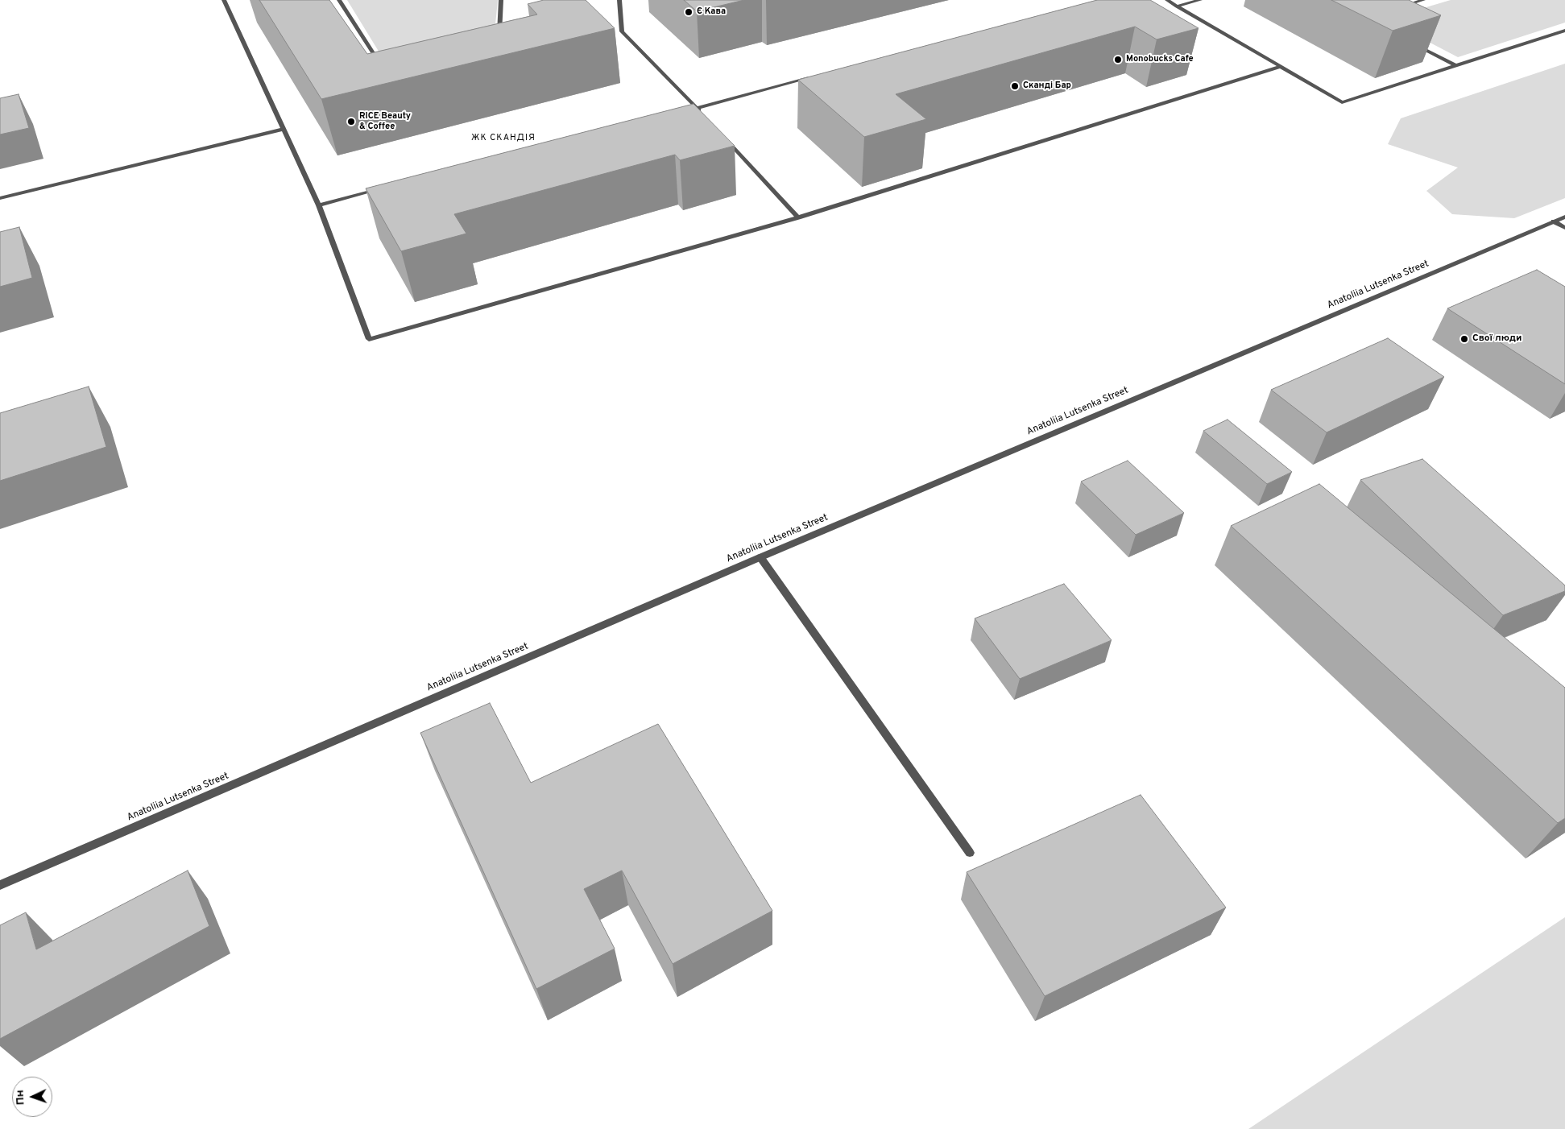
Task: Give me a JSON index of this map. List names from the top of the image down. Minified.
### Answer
{"streets":{"street":["Anatoliia Lutsenka Street"]},"districts":["ЖК СКАНДІЯ"],"places":["Є Кава","Monobucks Cafe","Сканді Бар","RICE Beauty & Coffee","Свої люди"],"north":"left"}
